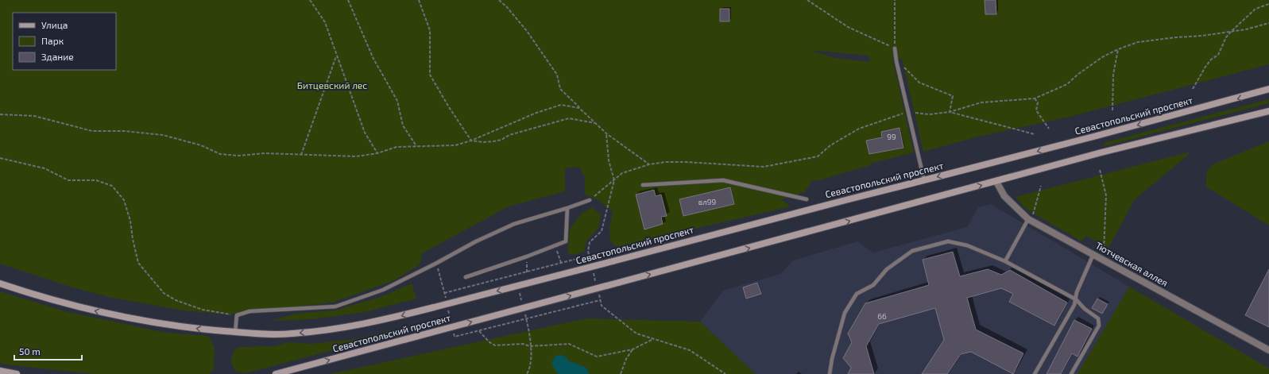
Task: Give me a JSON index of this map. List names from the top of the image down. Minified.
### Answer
{"streets":{"main road":["Севастопольский проспект"],"street":["Тютчевская аллея"]},"crossings":[["Севастопольский проспект","Тютчевская аллея"]],"parks":["Битцевский лес"],"house_numbers":["99","вл99","66"],"legend":["Улица","Парк","Здание"],"scale_bar":"50 m"}
